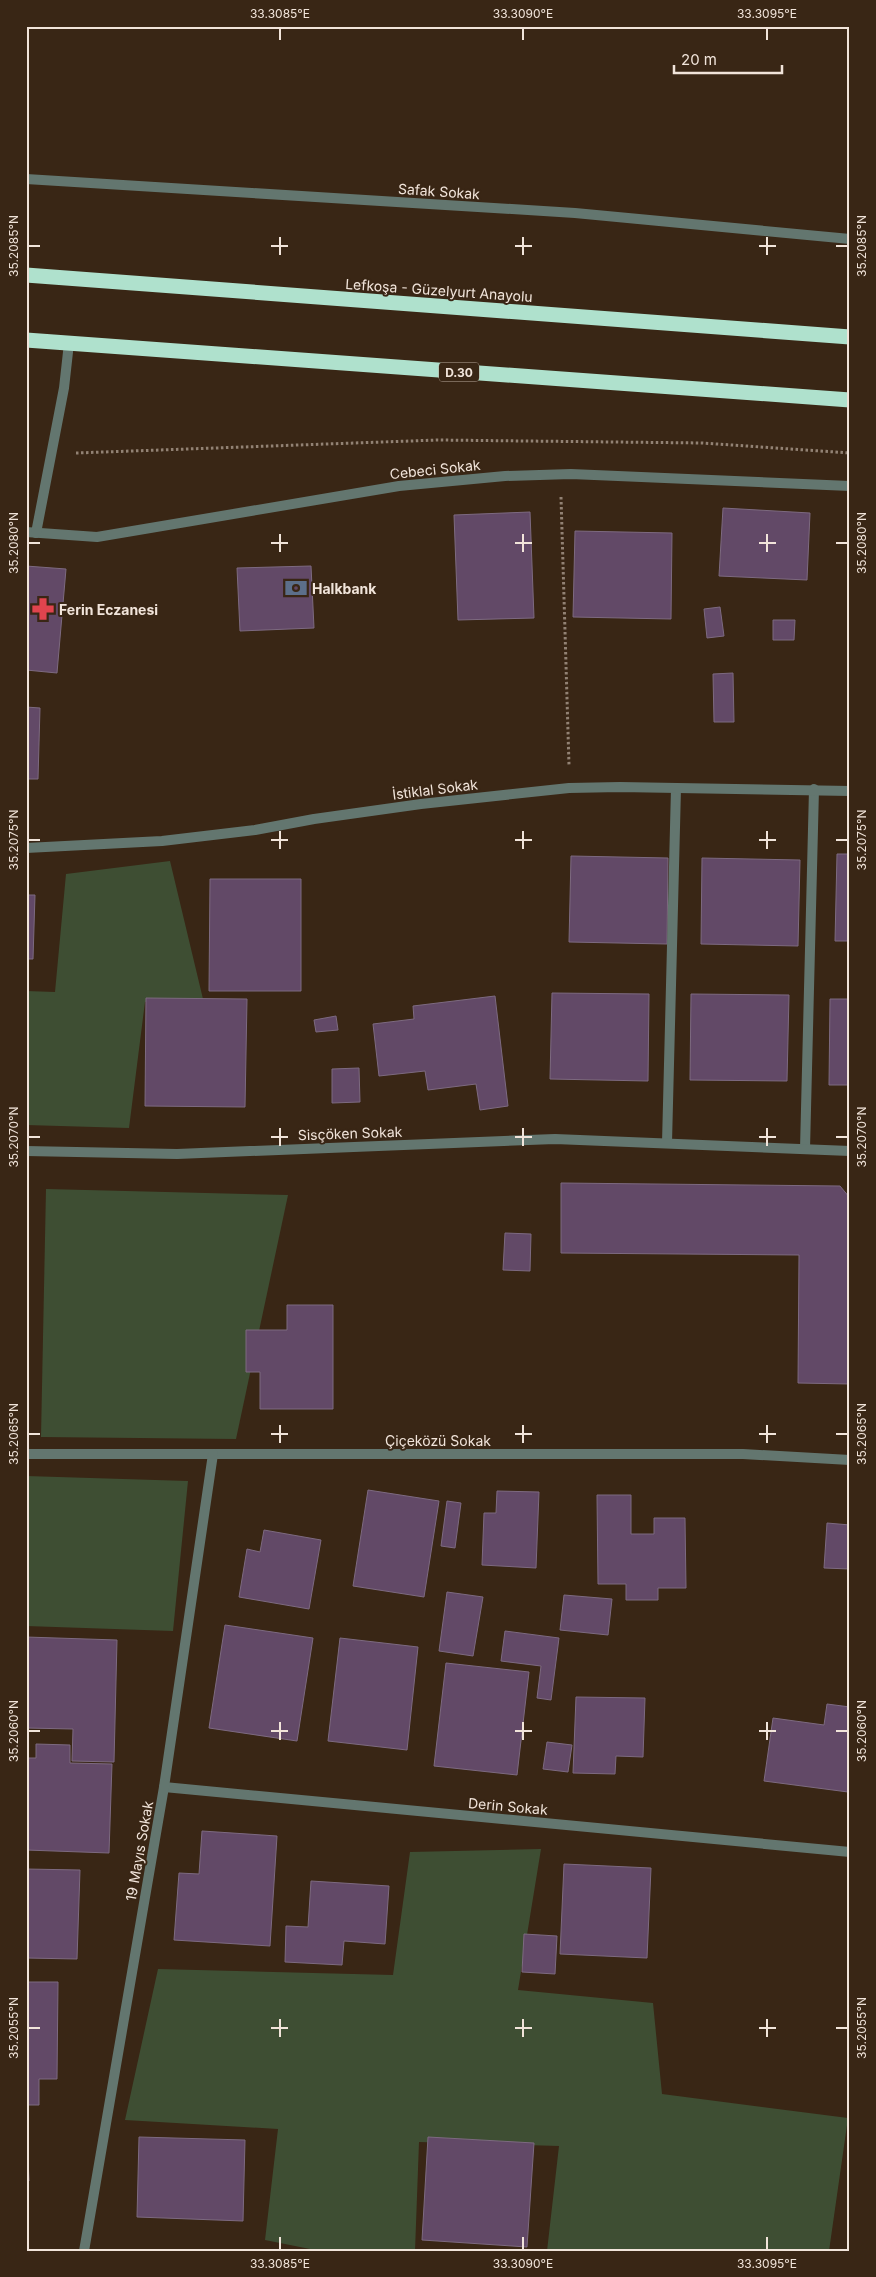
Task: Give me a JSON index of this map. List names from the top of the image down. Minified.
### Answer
{"streets":{"highway":["Lefkoşa - Güzelyurt Anayolu","D.30"],"street":["Safak Sokak","Cebeci Sokak","İstiklal Sokak","Sisçöken Sokak","Çiçeközü Sokak","Derin Sokak","19 Mayıs Sokak"]},"crossings":[["Çiçeközü Sokak","19 Mayıs Sokak"],["Derin Sokak","19 Mayıs Sokak"]],"places":{"bank":["Halkbank"],"pharmacy":["Ferin Eczanesi"]},"scale_bar":"20 m","coordinates":["33.3085°E","33.3090°E","33.3095°E","35.2085°N","35.2080°N","35.2075°N","35.2070°N","35.2065°N","35.2060°N","35.2055°N"]}
